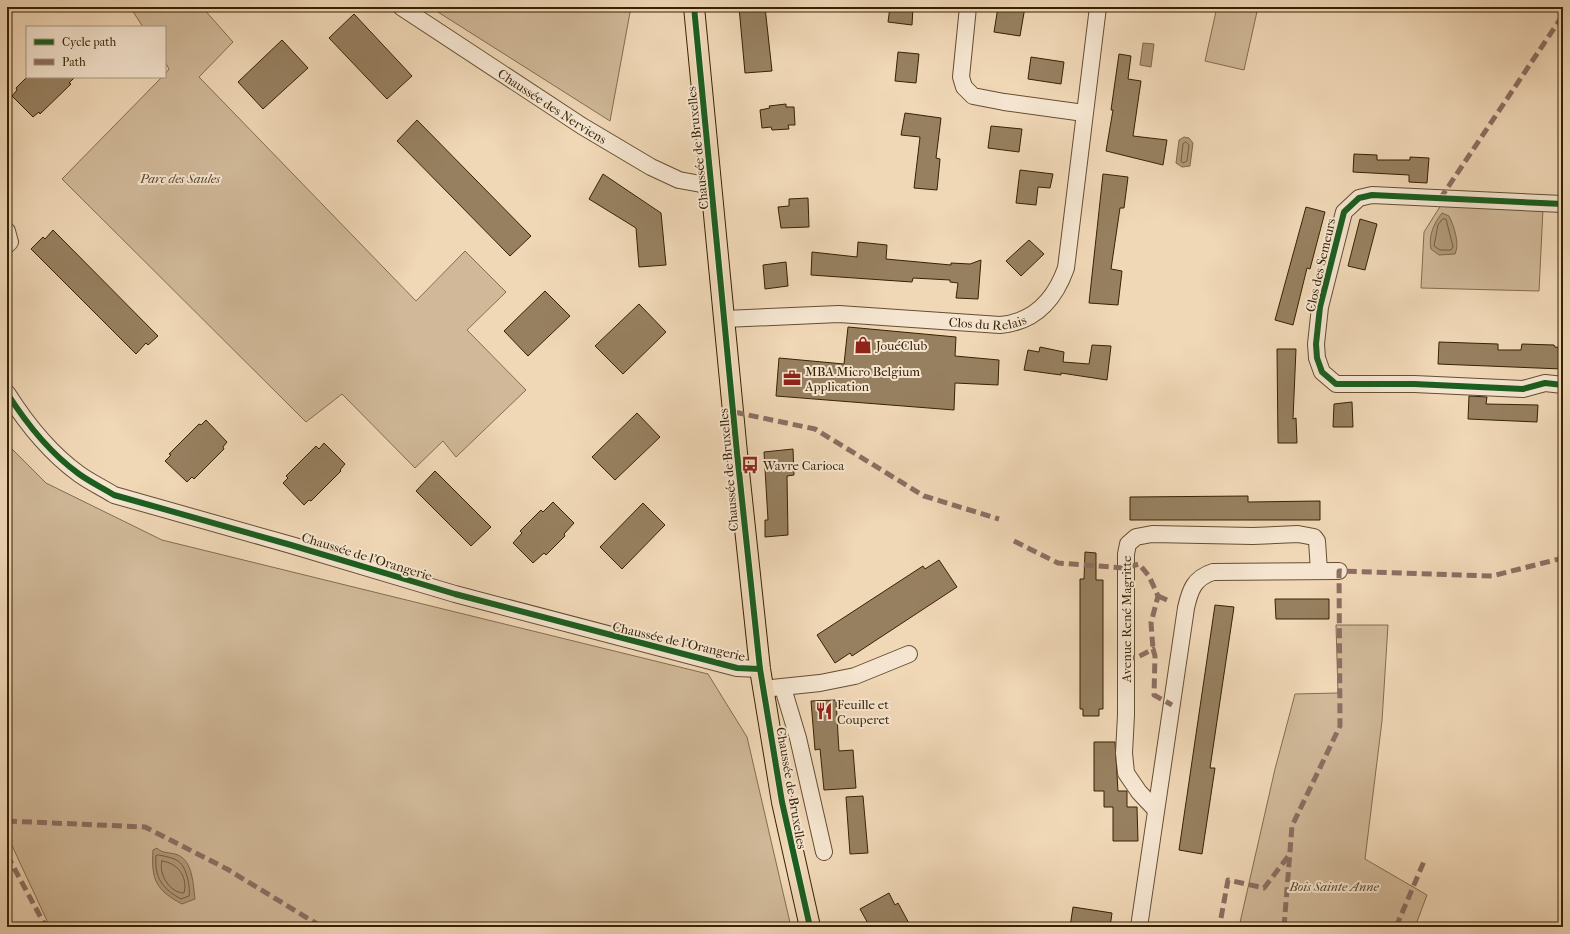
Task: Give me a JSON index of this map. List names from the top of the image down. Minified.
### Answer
{"streets":{"main road":["Chaussée de Bruxelles"],"street":["Chaussée des Nerviens","Clos des Semeurs","Clos du Relais","Chaussée de l'Orangerie","Avenue René Magritte"]},"crossings":[["Chaussée des Nerviens","Chaussée de Bruxelles"],["Chaussée de Bruxelles","Clos du Relais"],["Chaussée de Bruxelles","Chaussée de l'Orangerie"]],"parks":["Parc des Saules","Bois Sainte Anne"],"places":{"shop":["JouéClub"],"office":["MBA Micro Belgium Application"],"bus stop":["Wavre Carioca"],"restaurant":["Feuille et Couperet"]},"legend":["Cycle path","Path"]}
